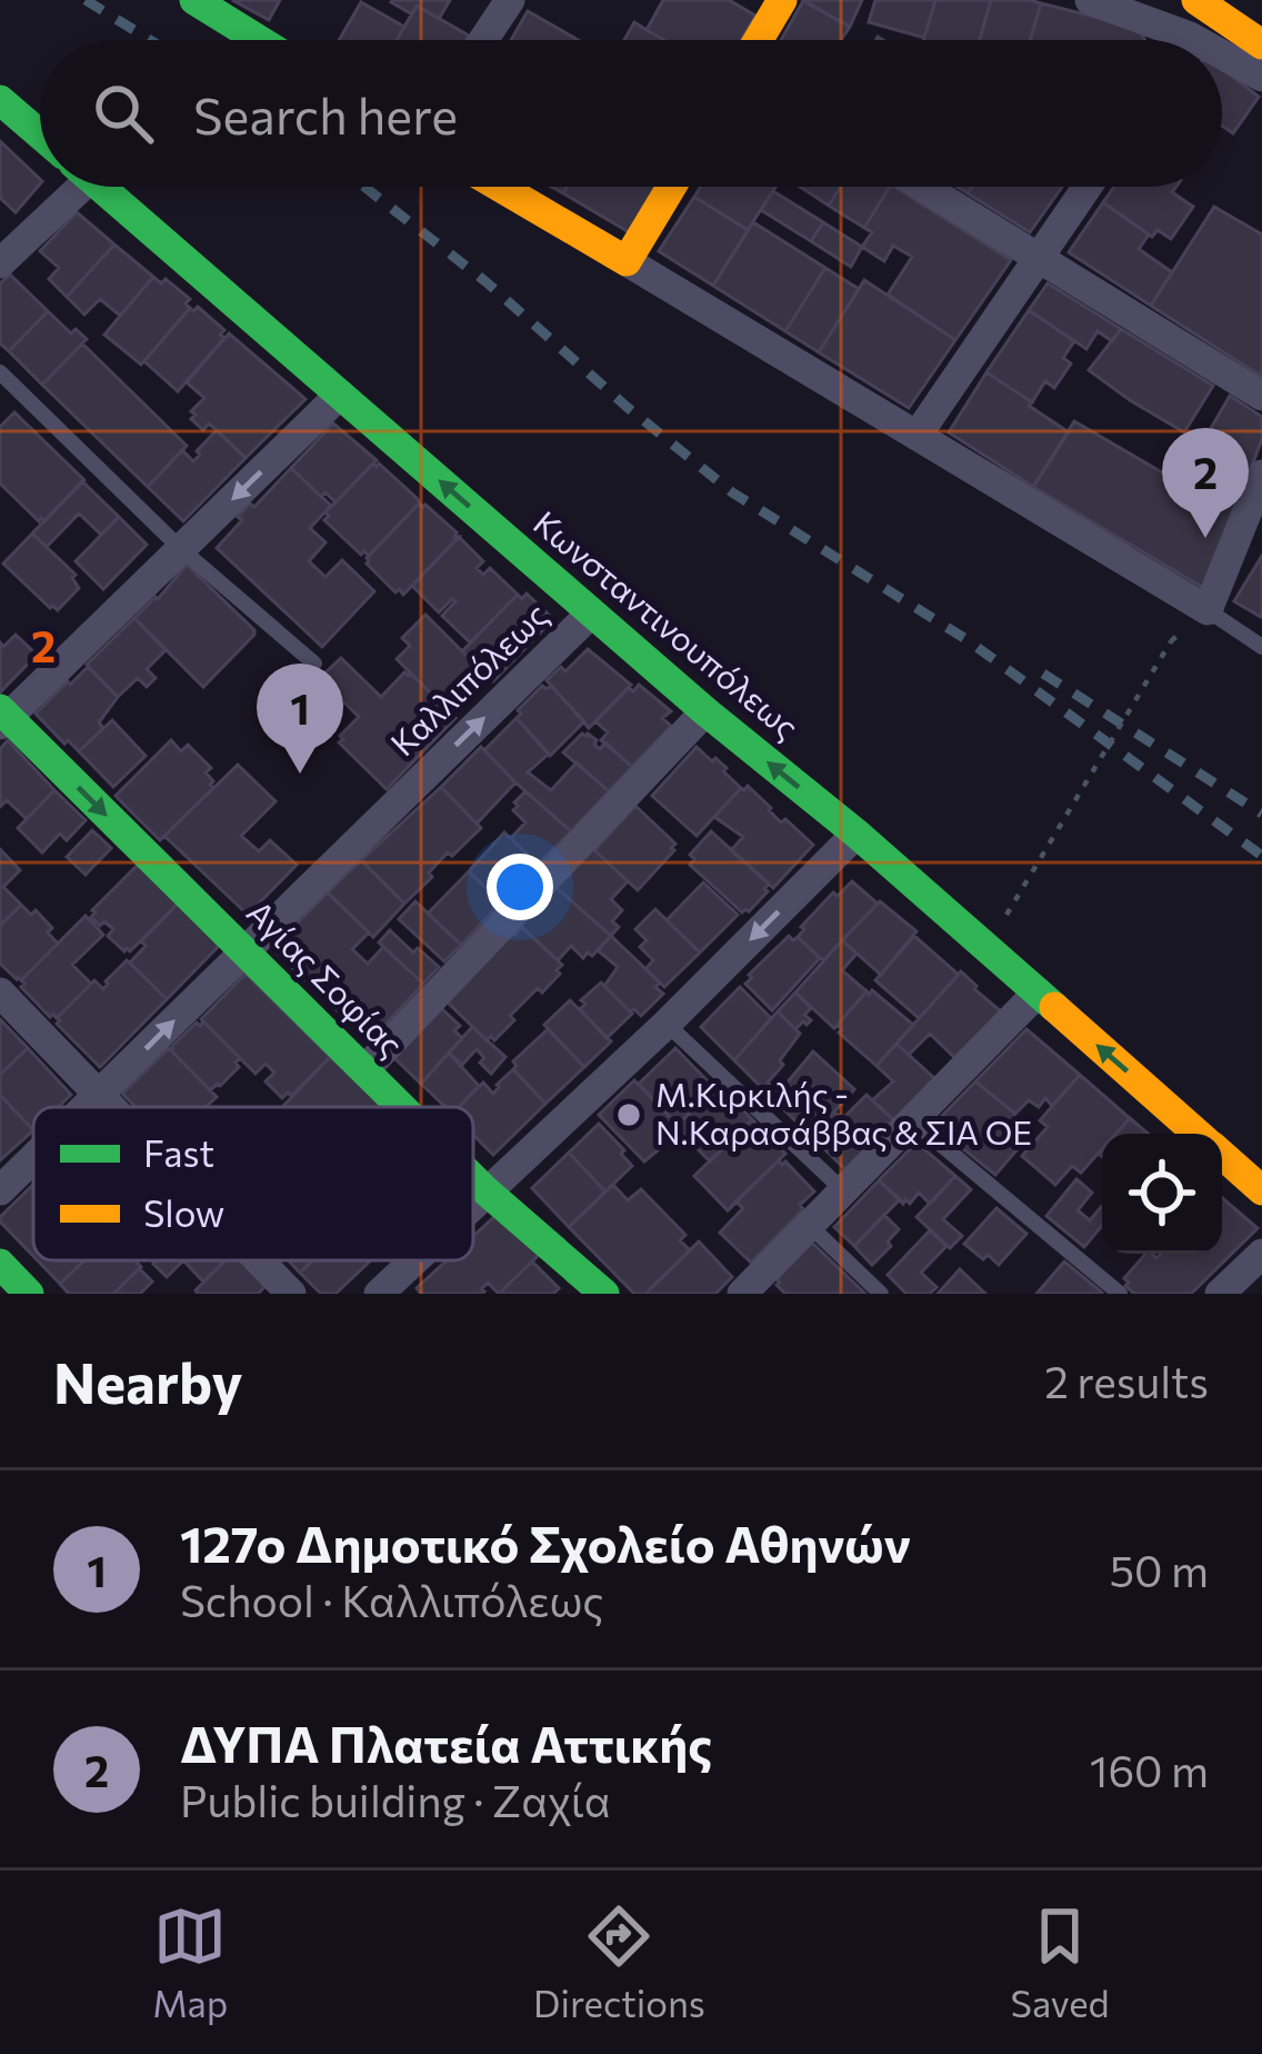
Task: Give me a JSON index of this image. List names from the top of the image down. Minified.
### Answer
{"streets":{"street":["Κωνσταντινουπόλεως","Καλλιπόλεως","Αγίας Σοφίας"]},"crossings":[["Κωνσταντινουπόλεως","Καλλιπόλεως"],["Καλλιπόλεως","Αγίας Σοφίας"]],"one_way":["Κωνσταντινουπόλεως"],"places":["Μ.Κιρκιλής - Ν.Καρασάββας & ΣΙΑ ΟΕ"],"legend":["Fast","Slow"],"page":{"search":"Search here","pins":["2","1"],"heading":["Nearby","2 results"],"list":[{"mark":"1","name":"127ο Δημοτικό Σχολείο Αθηνών","note":"School · Καλλιπόλεως","value":"50 m"},{"mark":"2","name":"ΔΥΠΑ Πλατεία Αττικής","note":"Public building · Ζαχία","value":"160 m"}],"nav":["Map","Directions","Saved"]},"grid":{"rows":["2"]}}
